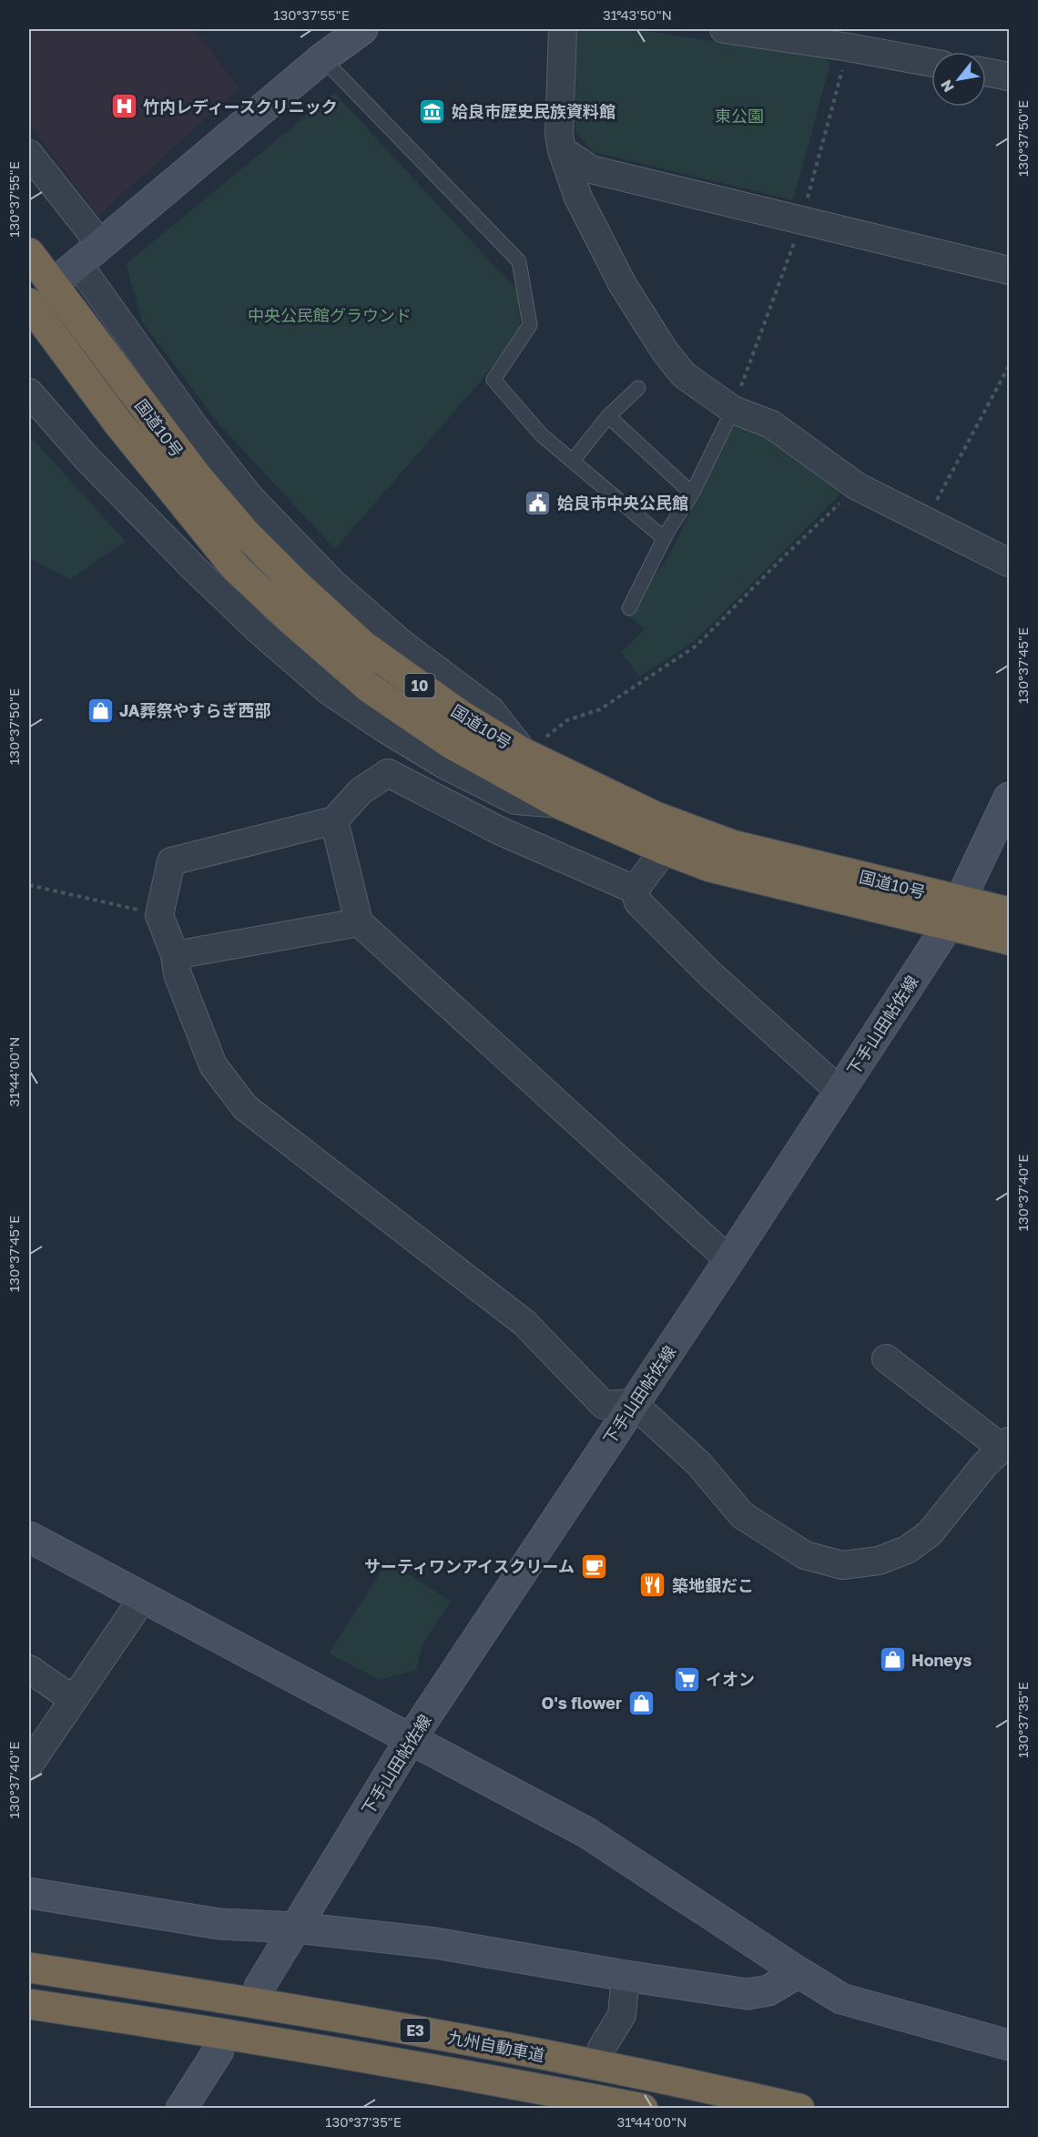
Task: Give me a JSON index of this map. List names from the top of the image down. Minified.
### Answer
{"streets":{"highway":["国道10号","10","E3","九州自動車道"],"street":["下手山田帖佐線"]},"crossings":[["国道10号","下手山田帖佐線"]],"parks":["東公園","中央公民館グラウンド"],"places":{"hospital":["竹内レディースクリニック"],"museum":["姶良市歴史民族資料館"],"public building":["姶良市中央公民館"],"shop":["JA葬祭やすらぎ西部","Honeys","O's flower"],"cafe":["サーティワンアイスクリーム"],"restaurant":["築地銀だこ"],"supermarket":["イオン"]},"north":"bottom left","coordinates":["130°37'55\"E","31°43'50\"N","130°37'50\"E","130°37'45\"E","31°44'00\"N","130°37'40\"E","130°37'35\"E"]}
